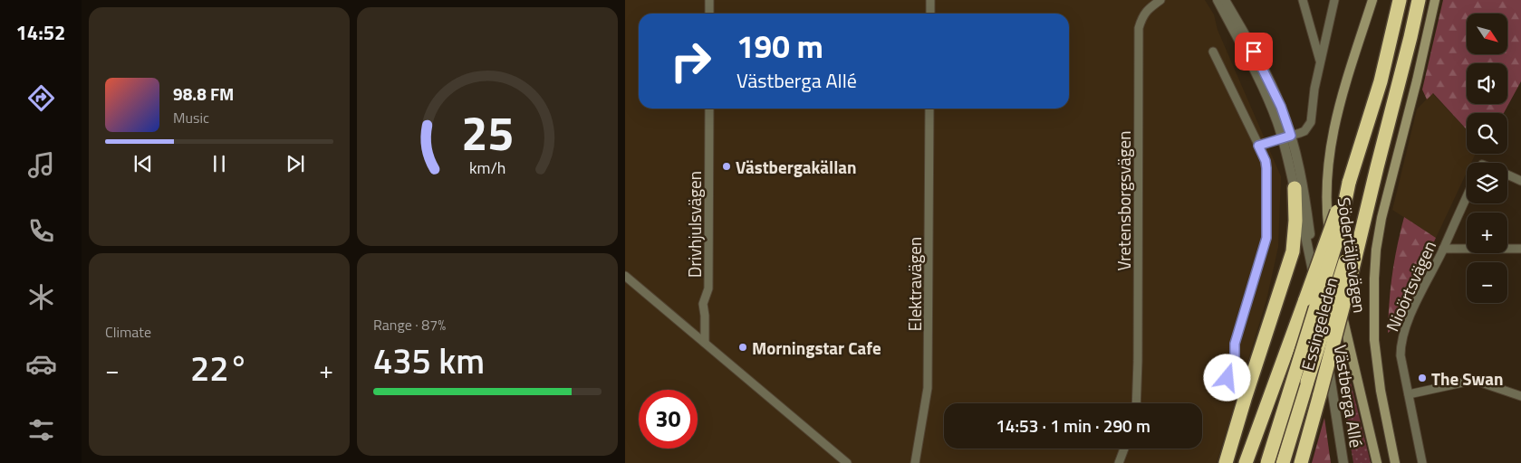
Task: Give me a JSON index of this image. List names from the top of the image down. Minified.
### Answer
{"streets":{"highway":["Södertäljevägen","Essingeleden"],"street":["Vretensborgsvägen","Drivhjulsvägen","Elektravägen","Nioörtsvägen","Västberga Allé"]},"crossings":[["Södertäljevägen","Essingeleden"]],"places":["Västbergakällan","Morningstar Cafe","The Swan"],"north":"bottom right","page":{"tabs":"14:52","map_buttons":["+","−"],"turn":["190 m","Västberga Allé"],"song":["98.8 FM","Music"],"tile":["Climate",["Range · 87%","435 km"]],"heat":["−","22°","+"],"limit":"30","trip":"14:53 · 1 min · 290 m","gauge":["25","km/h"]}}
